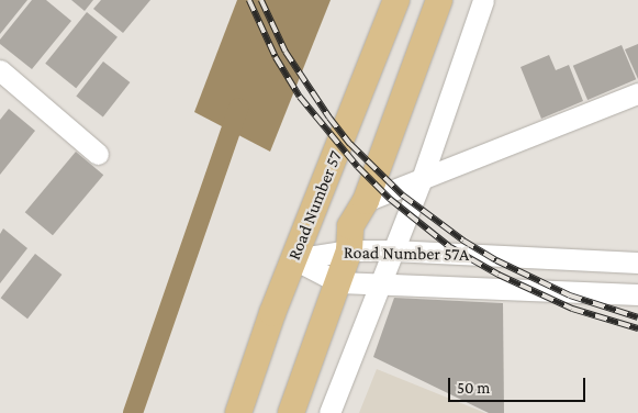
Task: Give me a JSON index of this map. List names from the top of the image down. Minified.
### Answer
{"streets":{"main road":["Road Number 57"],"street":["Road Number 57A"]},"crossings":[["Road Number 57","Road Number 57A"]],"scale_bar":"50 m"}
